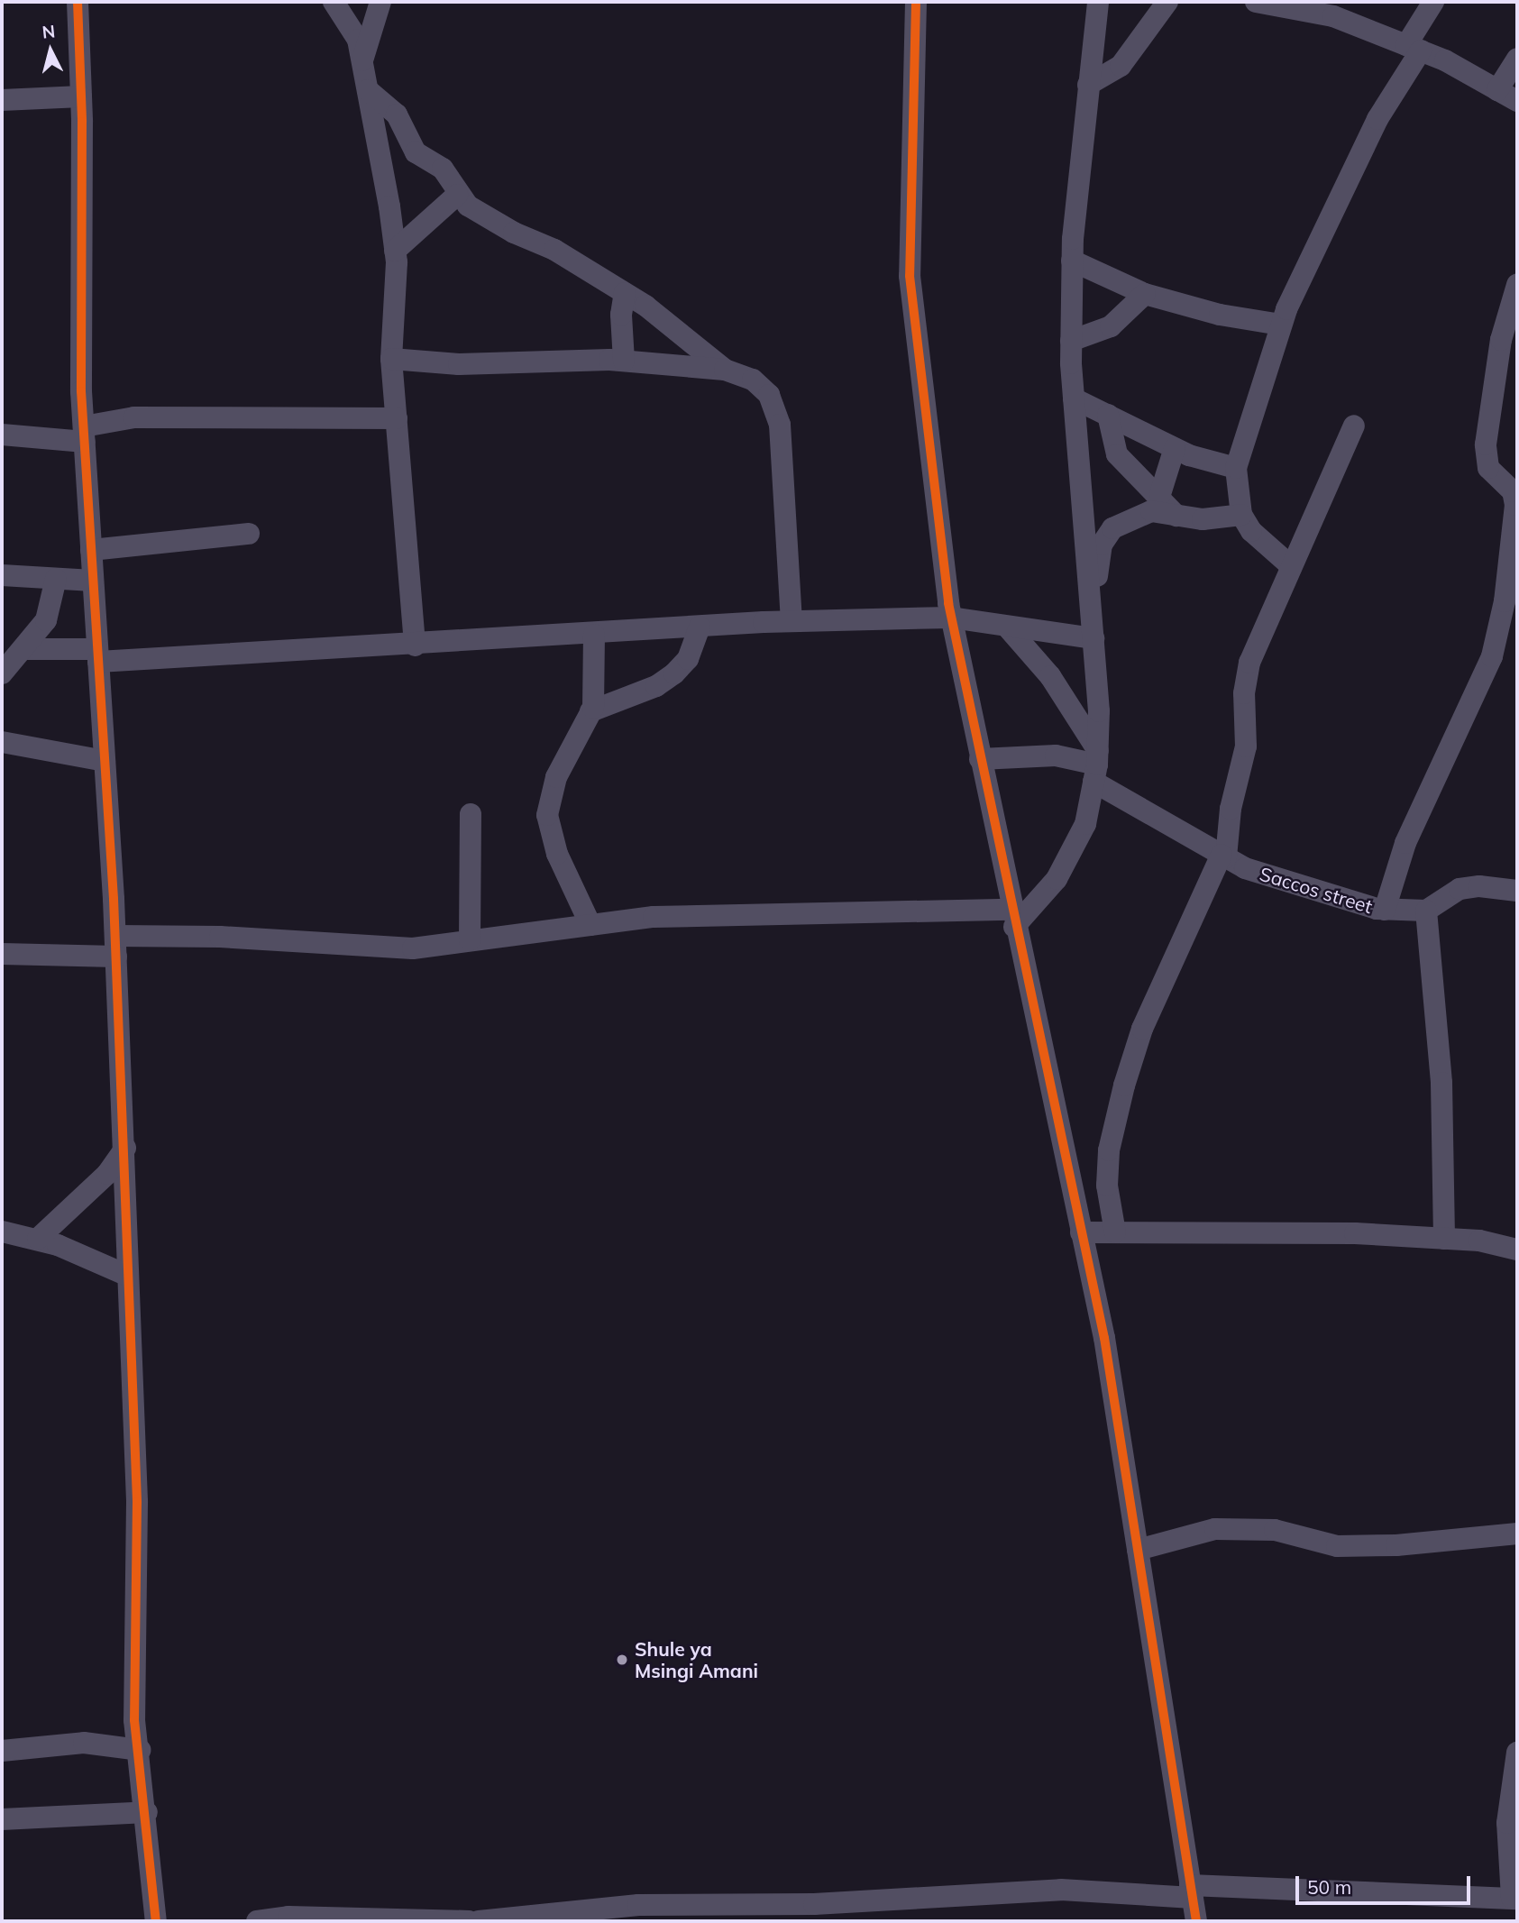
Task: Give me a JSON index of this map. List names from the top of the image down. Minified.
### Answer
{"streets":{"street":["Saccos street"]},"places":["Shule ya Msingi Amani"],"scale_bar":"50 m","north":"top"}
